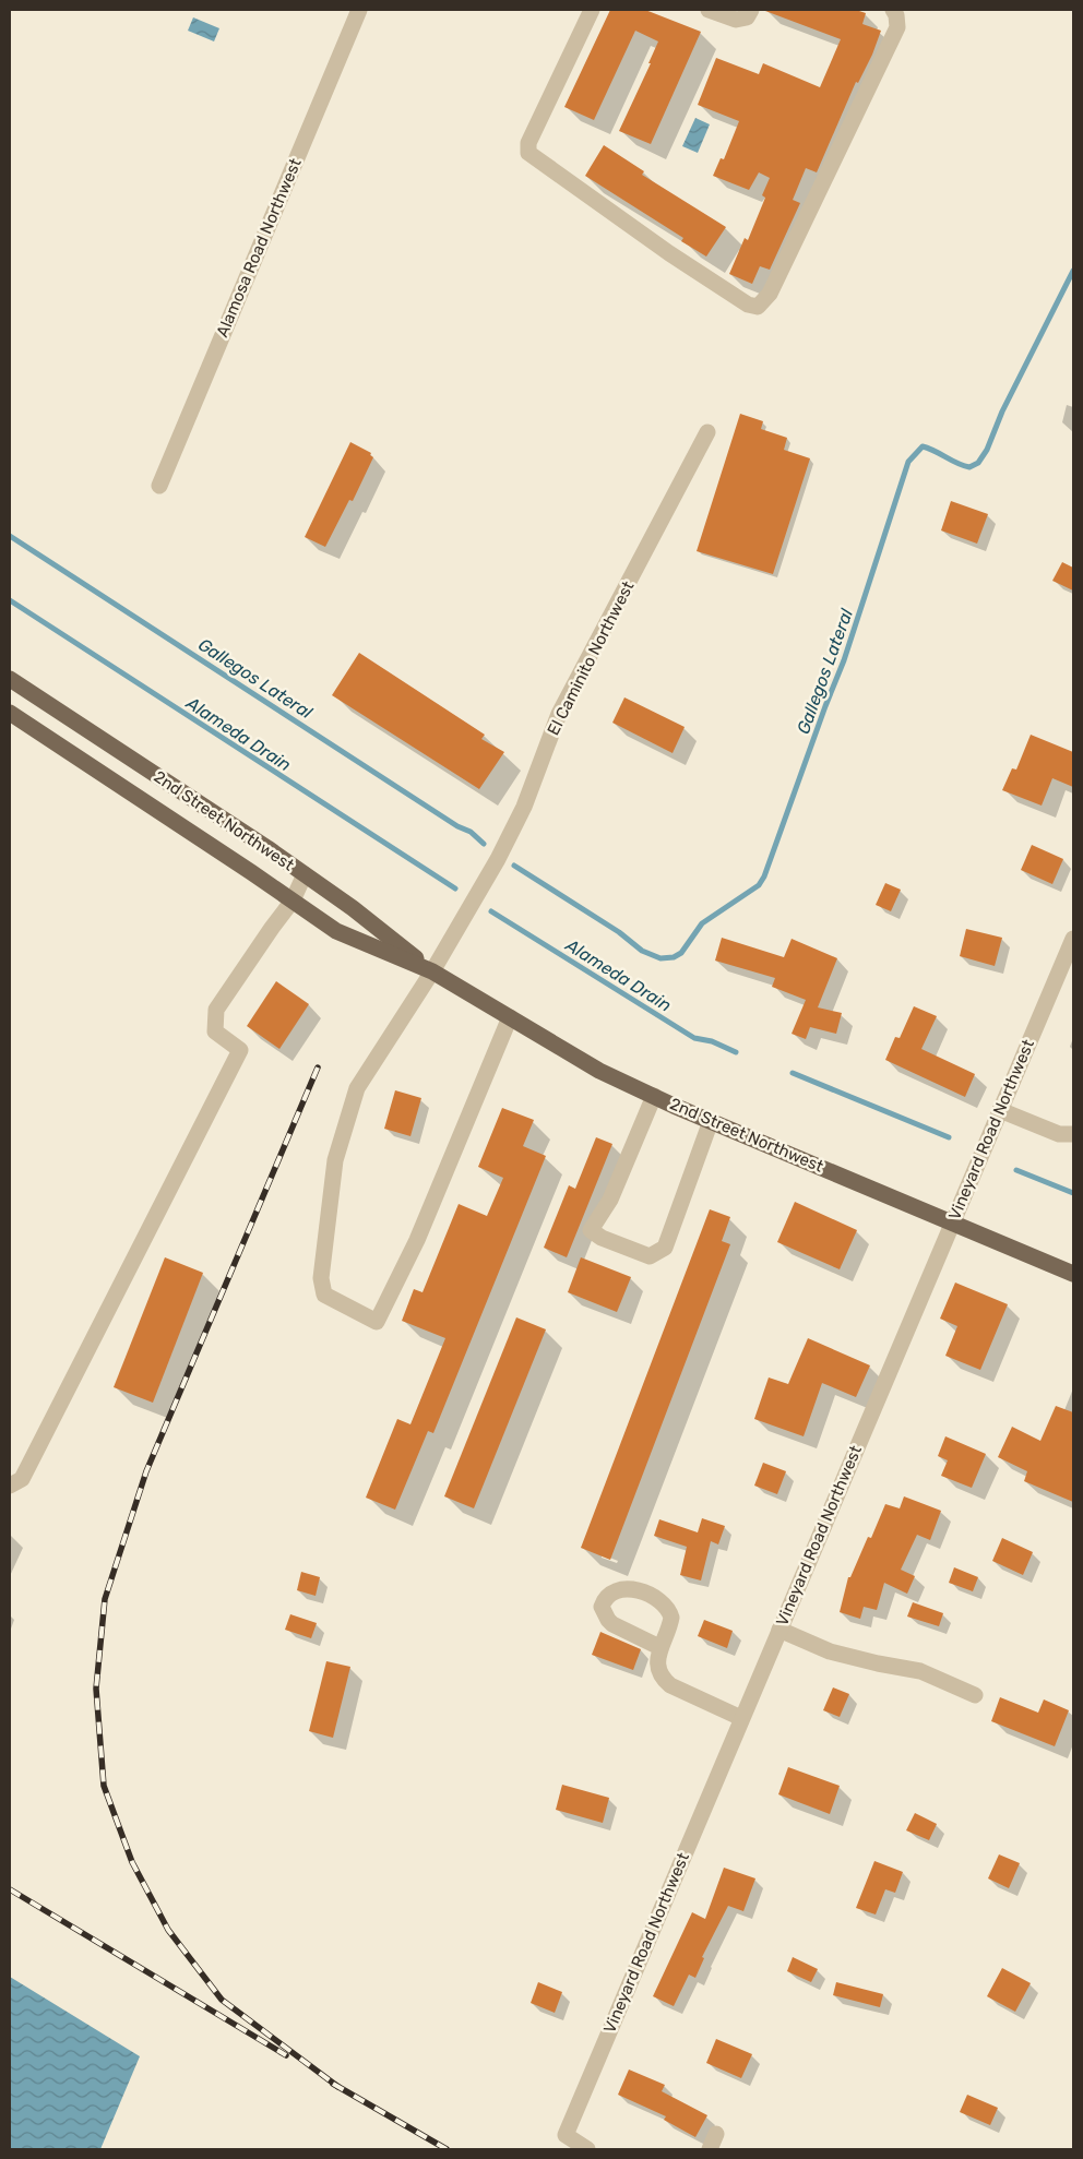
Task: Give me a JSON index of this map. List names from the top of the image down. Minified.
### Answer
{"streets":{"main road":["2nd Street Northwest"],"street":["Alamosa Road Northwest","El Caminito Northwest","Vineyard Road Northwest"]},"crossings":[["El Caminito Northwest","2nd Street Northwest"],["2nd Street Northwest","Vineyard Road Northwest"]],"water":["Gallegos Lateral","Alameda Drain"]}
